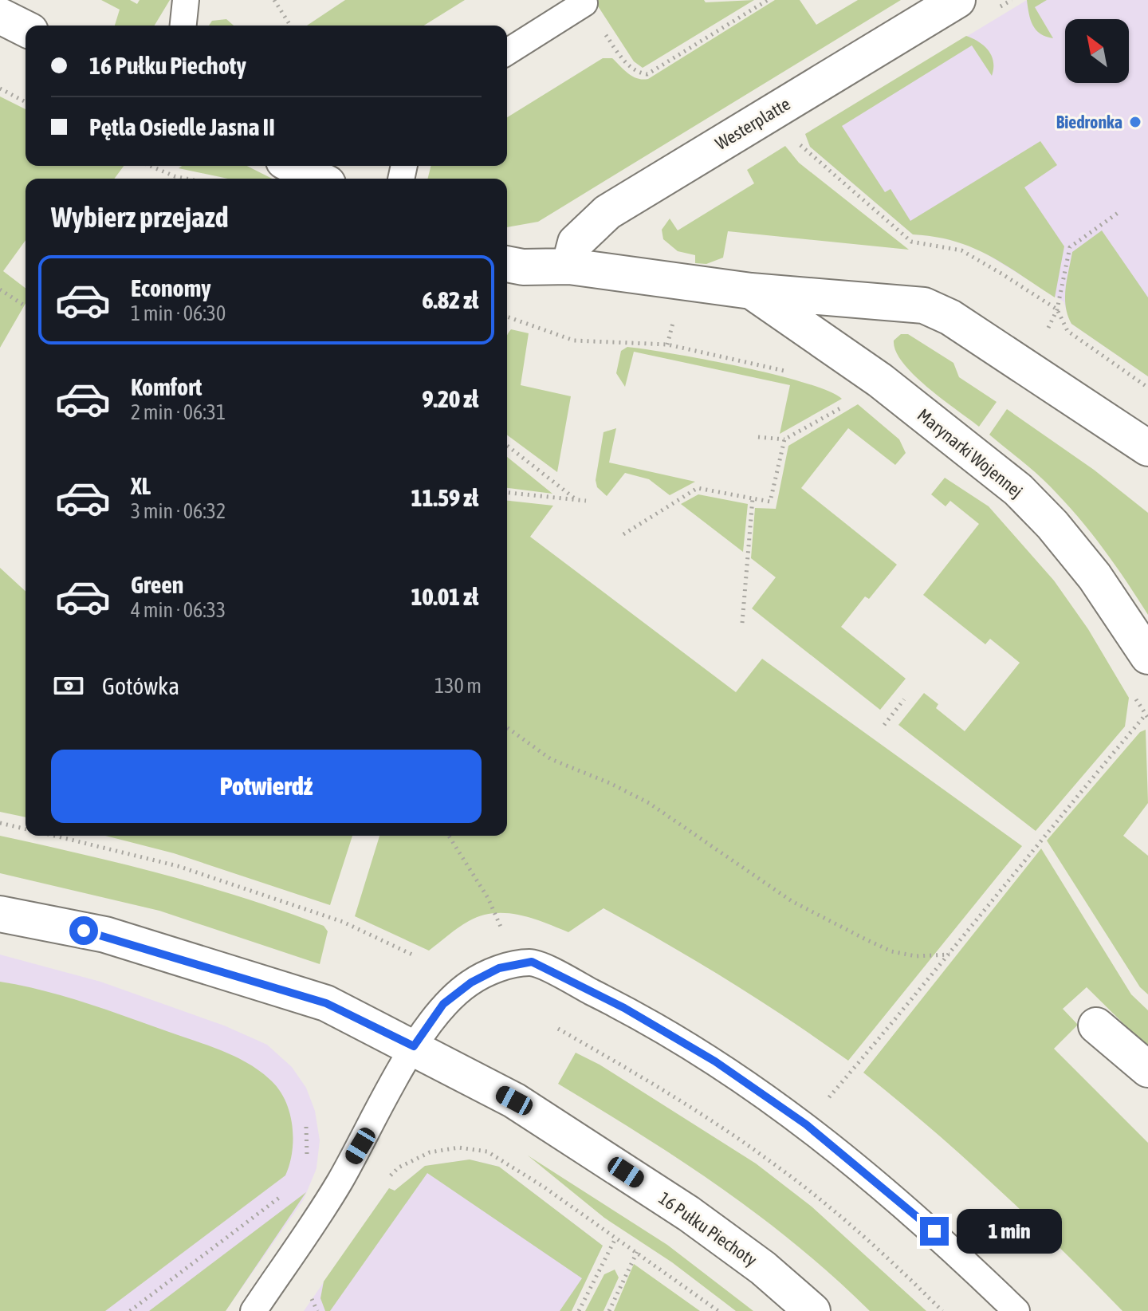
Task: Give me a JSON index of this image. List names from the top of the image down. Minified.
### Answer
{"streets":{"street":["Westerplatte","Marynarki Wojennej","16 Pułku Piechoty"]},"crossings":[["Westerplatte","Marynarki Wojennej"]],"places":["Biedronka"],"north":"top left","page":{"banner":["16 Pułku Piechoty","Pętla Osiedle Jasna II"],"heading":"Wybierz przejazd","list":[{"name":"Economy","note":"1 min · 06:30","value":"6.82 zł"},{"name":"Komfort","note":"2 min · 06:31","value":"9.20 zł"},{"name":"XL","note":"3 min · 06:32","value":"11.59 zł"},{"name":"Green","note":"4 min · 06:33","value":"10.01 zł"}],"pay":["Gotówka","130 m"],"buttons":"Potwierdź","bubble":"1 min"}}
